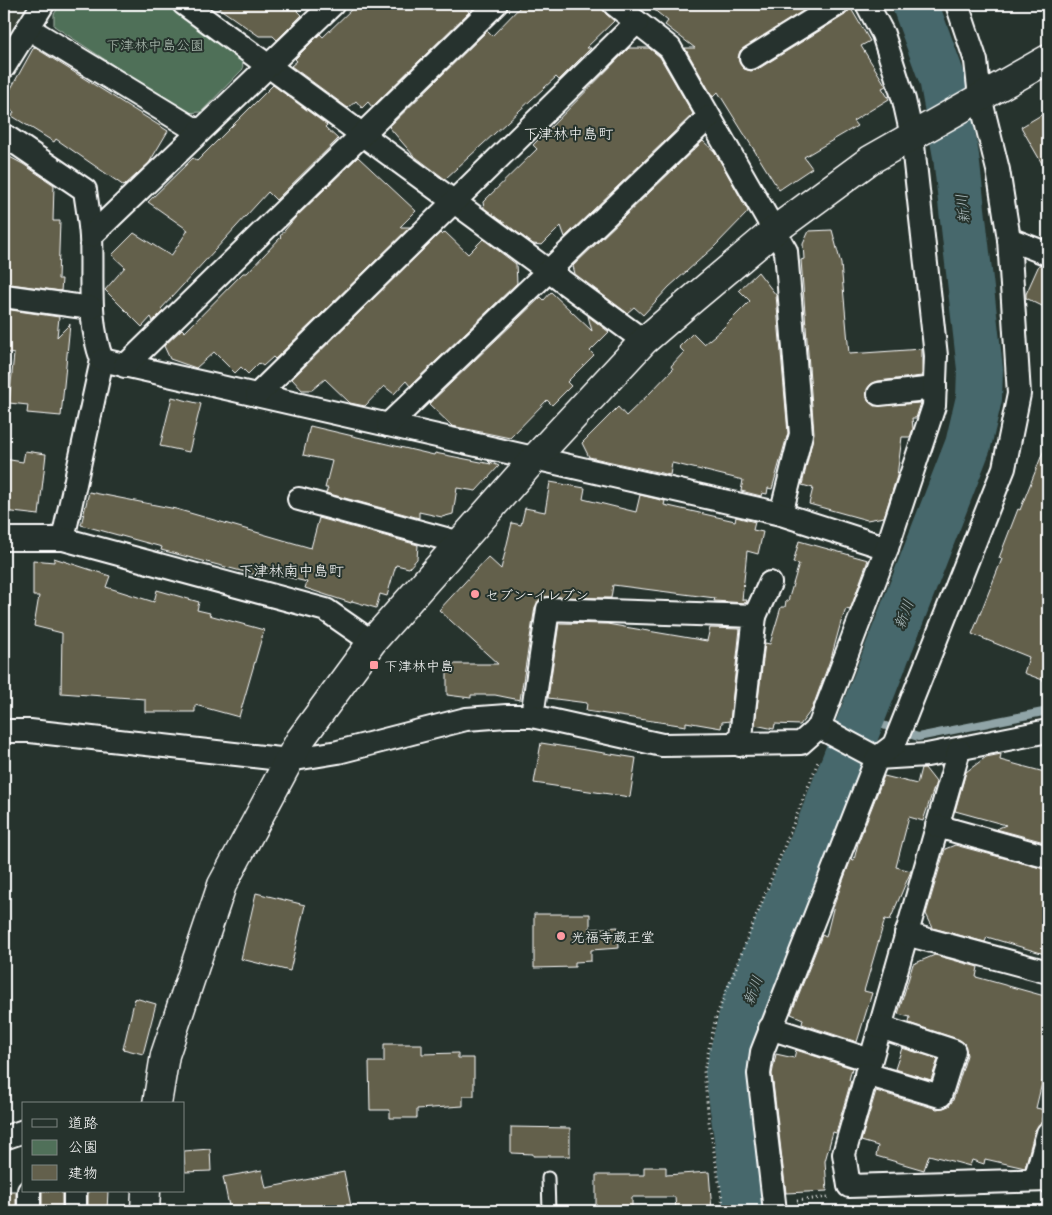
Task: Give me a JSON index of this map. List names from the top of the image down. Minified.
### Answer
{"districts":["下津林中島町","下津林南中島町"],"water":["新川"],"parks":["下津林中島公園"],"places":{"other":["セブン-イレブン","光福寺蔵王堂"],"transit":["下津林中島"]},"legend":["道路","公園","建物"]}
